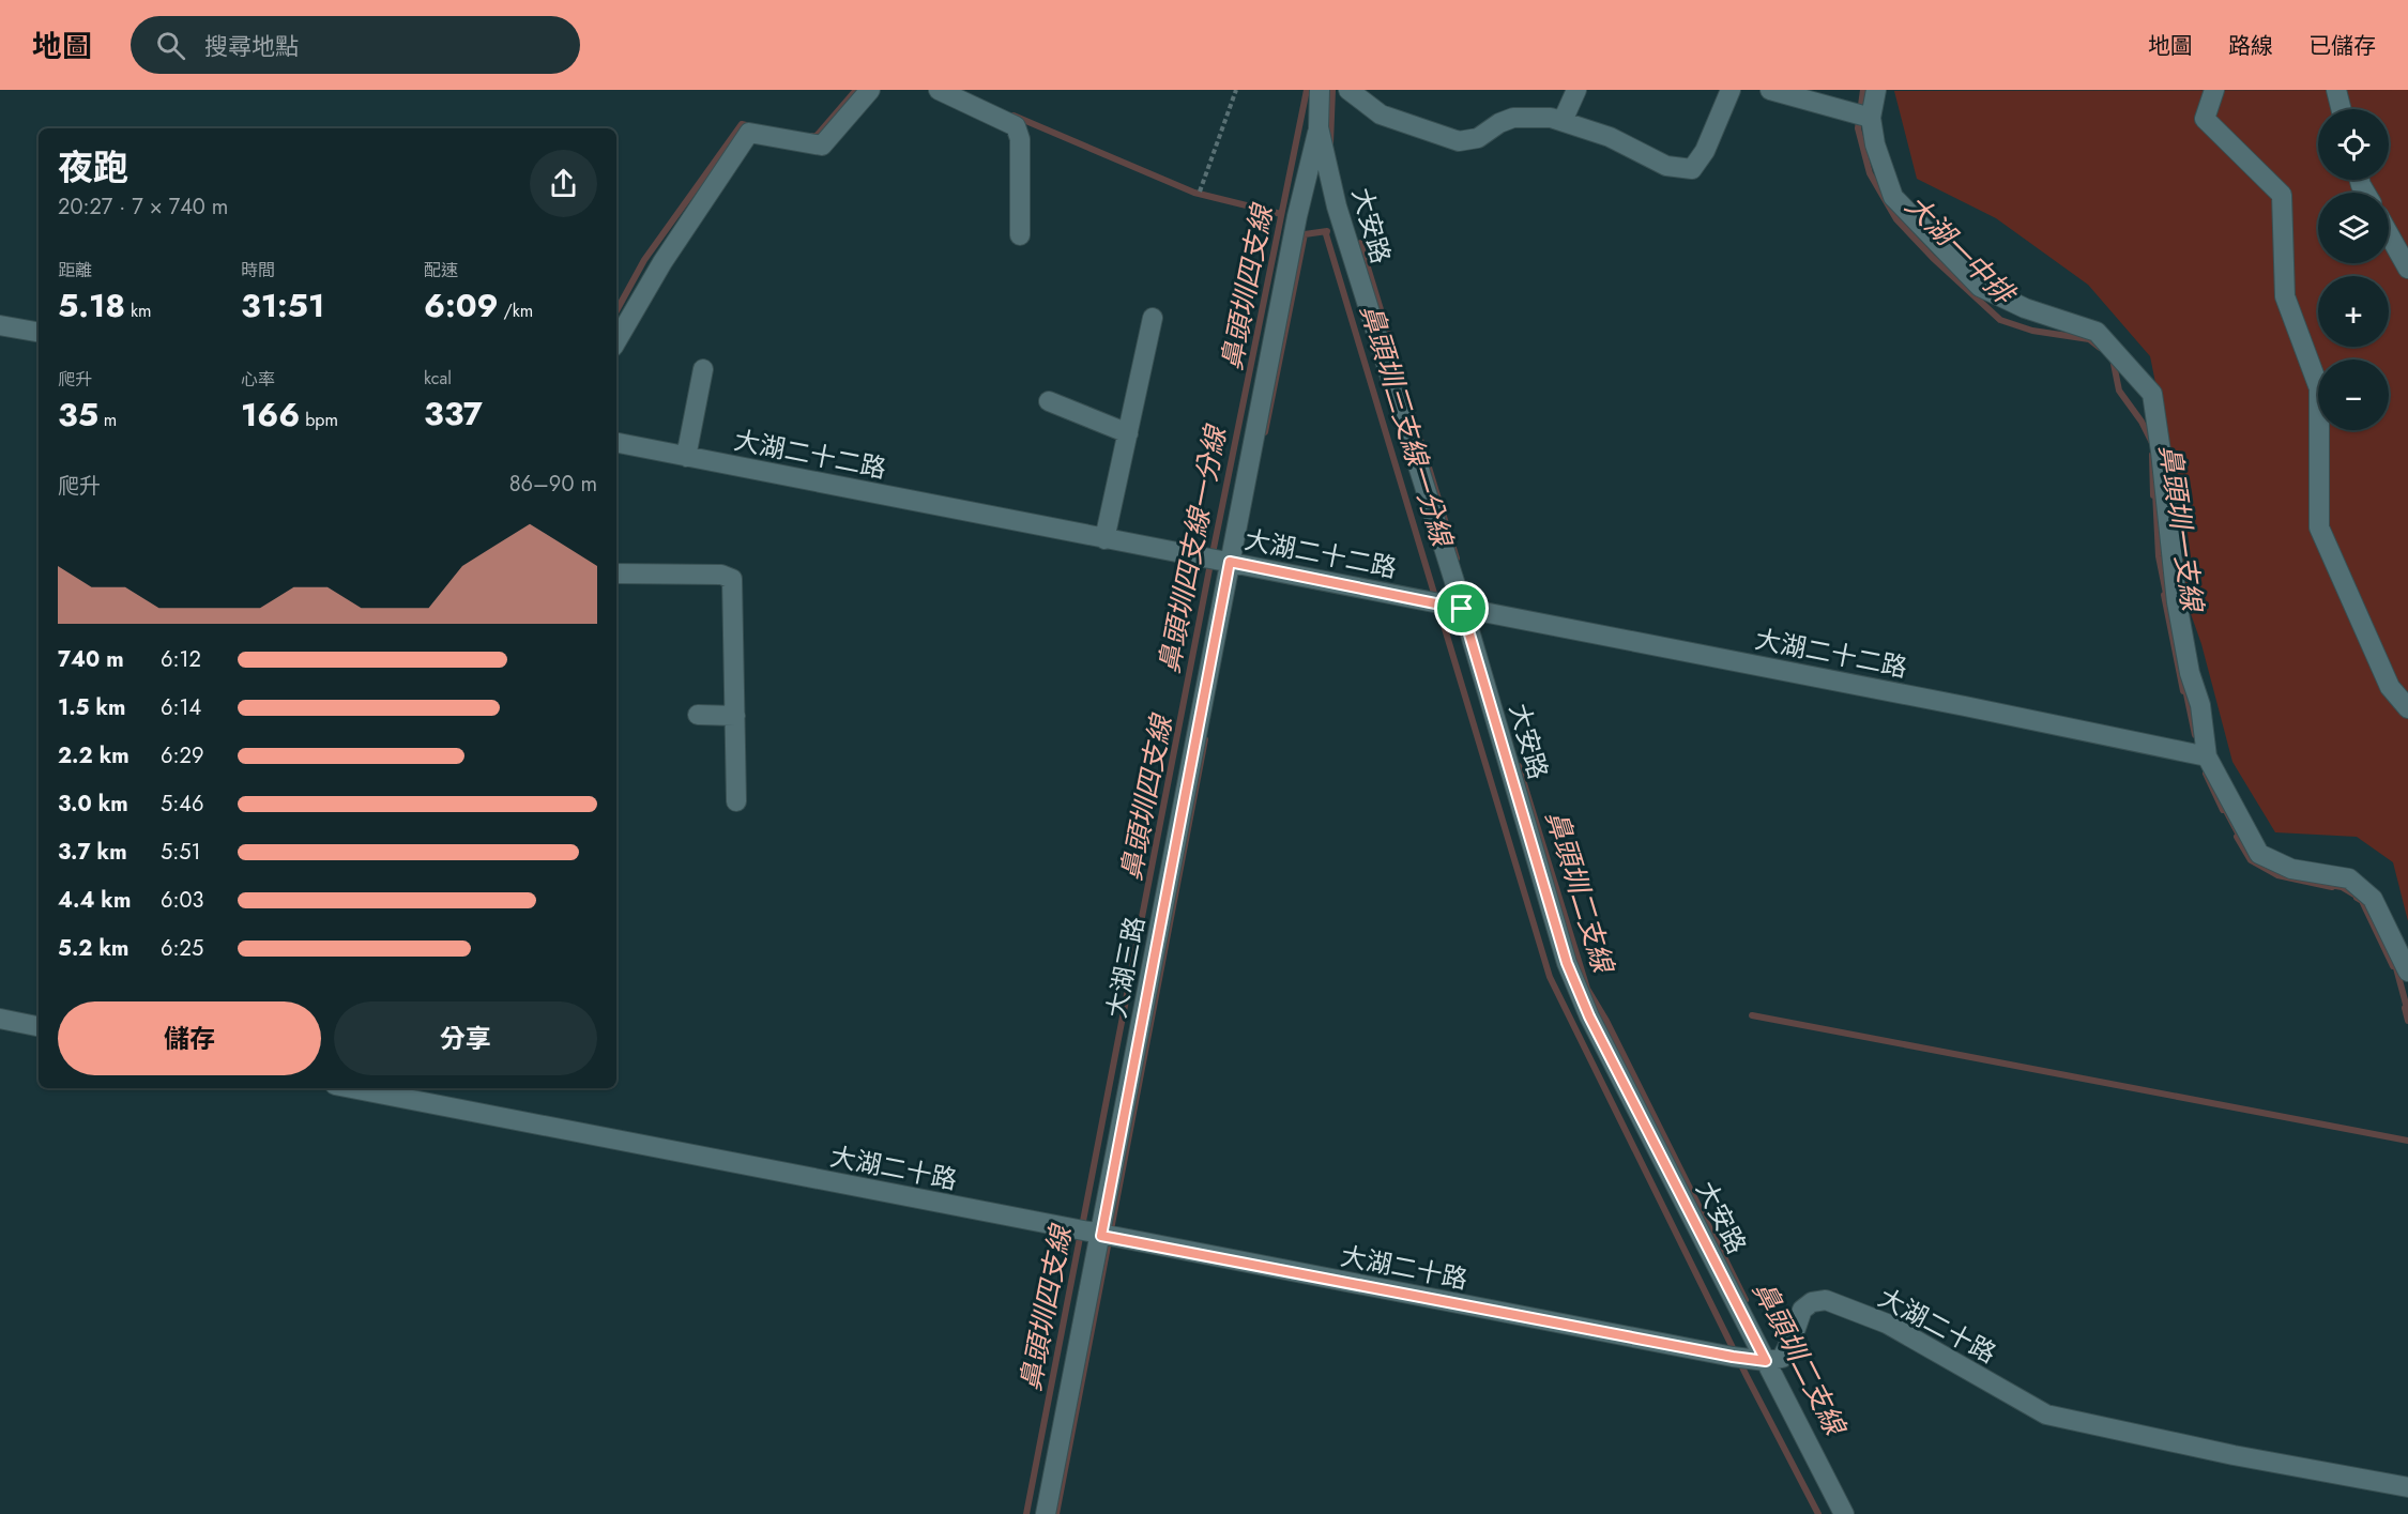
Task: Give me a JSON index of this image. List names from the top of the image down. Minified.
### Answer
{"streets":{"street":["大安路","大湖二十二路","大湖三路","大湖二十路"]},"crossings":[["大安路","大湖二十二路"],["大安路","大湖三路"],["大安路","大湖二十路"],["大湖二十二路","大湖三路"],["大湖三路","大湖二十路"]],"water":["大湖一中排","鼻頭圳四支線","鼻頭圳三支線一分線","鼻頭圳一支線","鼻頭圳四支線一分線","鼻頭圳二支線"],"page":{"header":"地圖","search":"搜尋地點","nav":["地圖","路線","已儲存"],"map_buttons":["+","−"],"heading":["夜跑","20:27 · 7 × 740 m"],"stats":[["距離","5.18 km"],["時間","31:51"],["配速","6:09 /km"],["爬升","35 m"],["心率","166 bpm"],["kcal","337"]],"chart":["爬升","86–90 m"],"list":[{"name":"740 m","note":"6:12"},{"name":"1.5 km","note":"6:14"},{"name":"2.2 km","note":"6:29"},{"name":"3.0 km","note":"5:46"},{"name":"3.7 km","note":"5:51"},{"name":"4.4 km","note":"6:03"},{"name":"5.2 km","note":"6:25"}],"buttons":["儲存","分享"]}}
